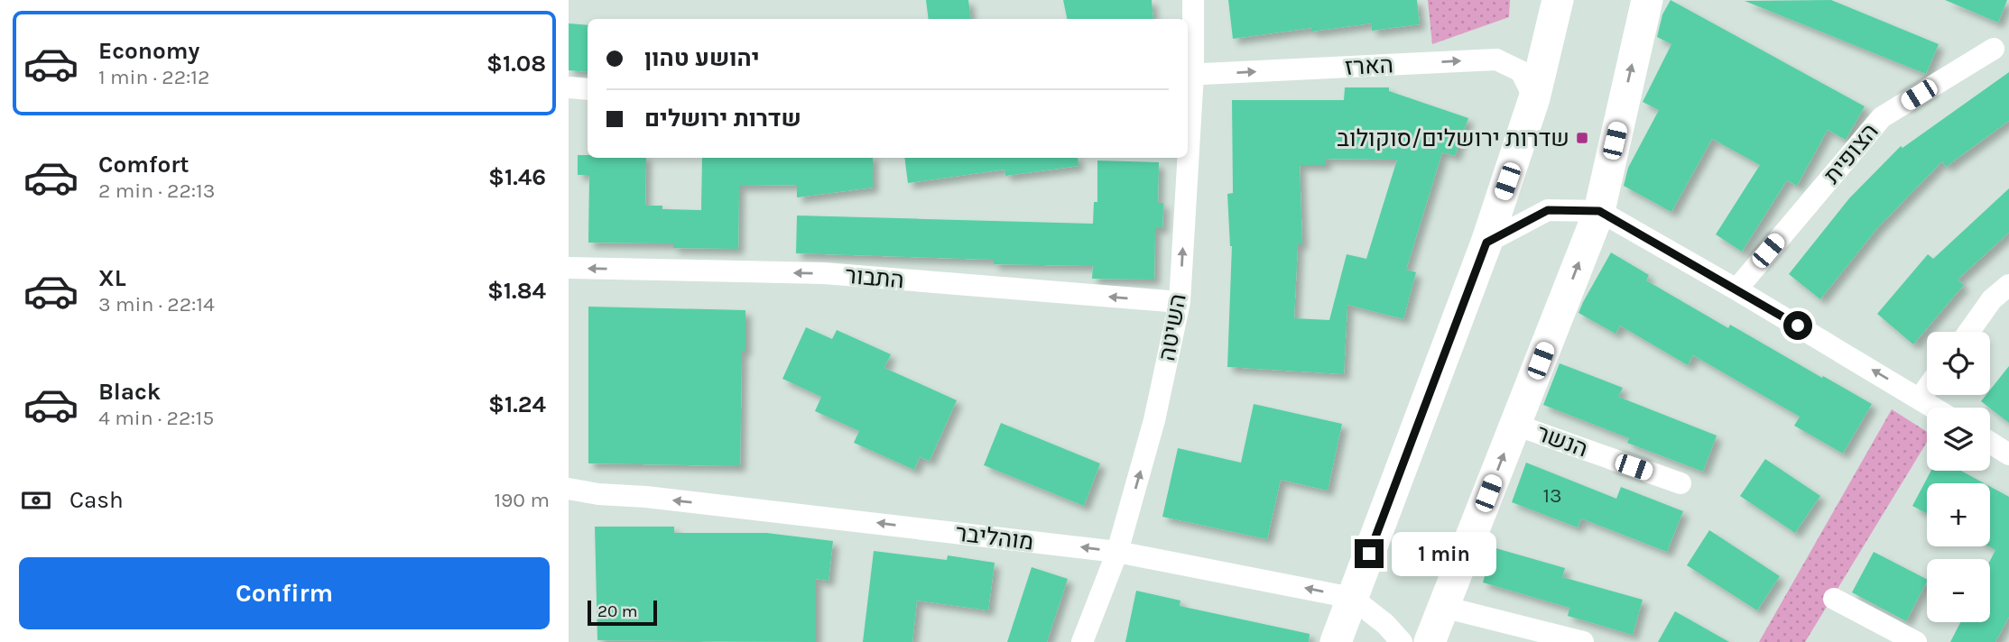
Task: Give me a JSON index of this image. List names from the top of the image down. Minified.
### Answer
{"streets":{"street":["הארז","הצופית","התבור","השיטה","הנשר","מוהליבר"]},"crossings":[["הארז","השיטה"],["התבור","השיטה"],["השיטה","מוהליבר"]],"one_way":["הארז","התבור","השיטה","מוהליבר"],"places":{"transit":["שדרות ירושלים/סוקולוב"]},"house_numbers":["13"],"scale_bar":"20 m","page":{"list":[{"name":"Economy","note":"1 min · 22:12","value":"$1.08"},{"name":"Comfort","note":"2 min · 22:13","value":"$1.46"},{"name":"XL","note":"3 min · 22:14","value":"$1.84"},{"name":"Black","note":"4 min · 22:15","value":"$1.24"}],"banner":["יהושע טהון","שדרות ירושלים"],"map_buttons":["+","−"],"pay":["Cash","190 m"],"bubble":"1 min","buttons":"Confirm","scale":"20 m"}}
